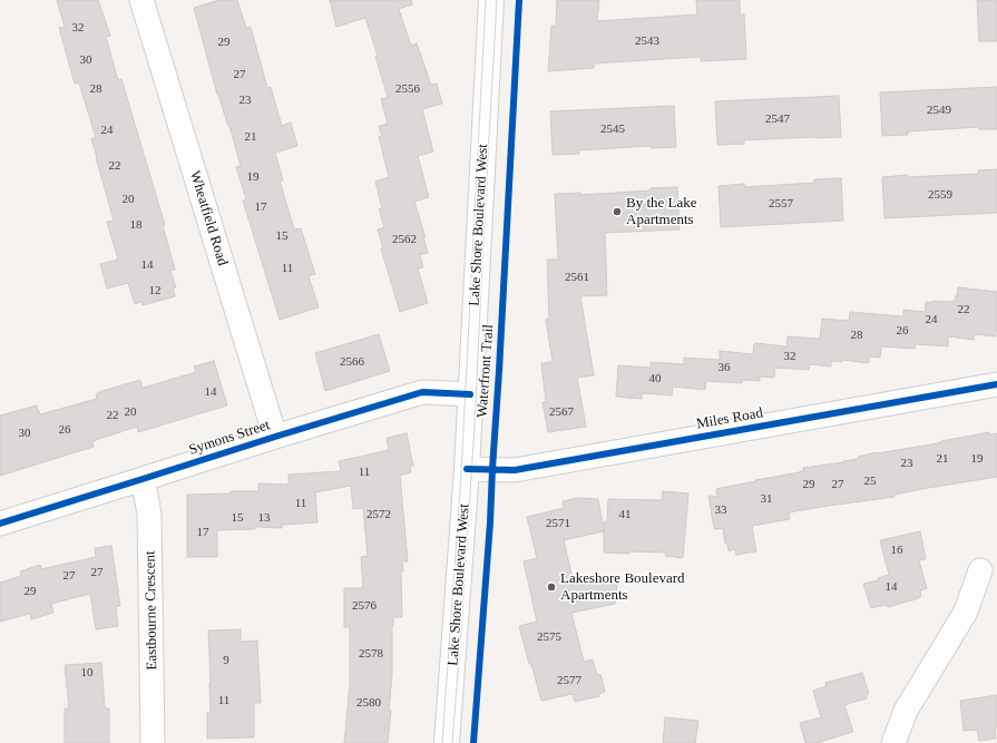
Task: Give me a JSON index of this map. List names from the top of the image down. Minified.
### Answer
{"streets":{"main road":["Lake Shore Boulevard West"],"street":["Wheatfield Road","Miles Road","Symons Street","Eastbourne Crescent"],"cycle path":["Waterfront Trail"]},"crossings":[["Wheatfield Road","Symons Street"],["Lake Shore Boulevard West","Miles Road"],["Lake Shore Boulevard West","Symons Street"],["Symons Street","Eastbourne Crescent"]],"places":["By the Lake Apartments","Lakeshore Boulevard Apartments"],"house_numbers":["32","2543","29","30","27","28","2556","23","2549","2547","2545","24","21","22","19","2559","20","2557","17","18","15","2562","14","11","2561","12","22","24","26","28","32","2566","36","40","14","20","2567","22","26","30","21","19","23","11","25","29","27","31","11","33","2572","41","15","13","2571","17","16","27","27","14","29","2576","2575","2578","9","10","2577","11","2580"]}
